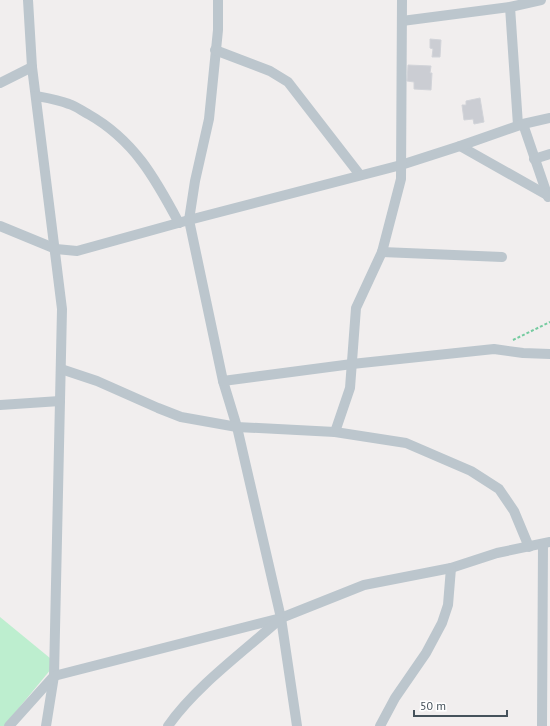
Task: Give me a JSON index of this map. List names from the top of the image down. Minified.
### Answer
{"scale_bar":"50 m"}
